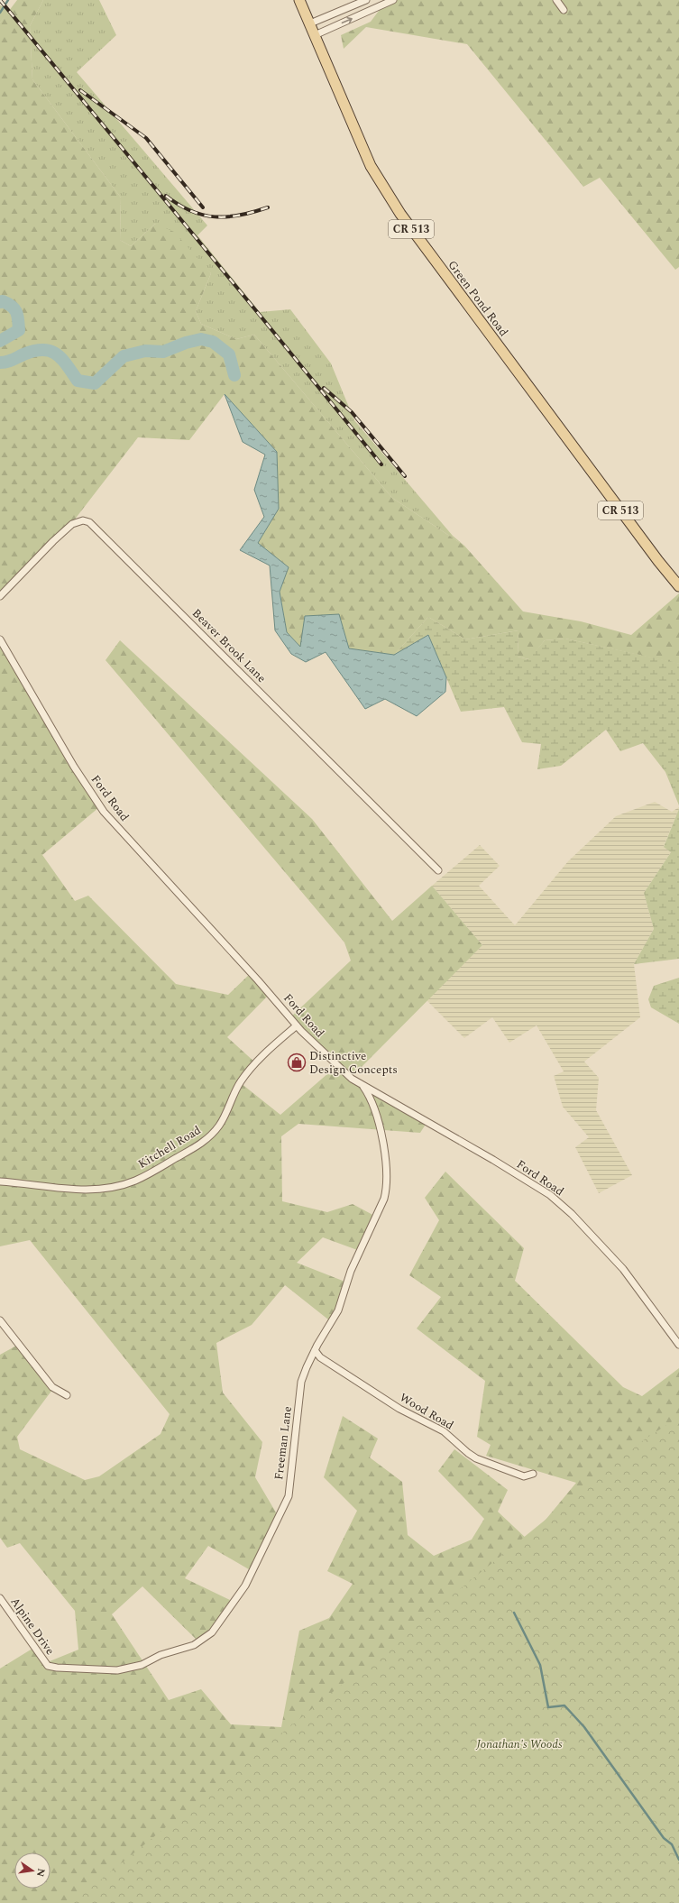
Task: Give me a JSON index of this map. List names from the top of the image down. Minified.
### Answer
{"streets":{"main road":["CR 513","Green Pond Road"],"street":["Beaver Brook Lane","Ford Road","Kitchell Road","Wood Road","Freeman Lane","Alpine Drive"]},"crossings":[["Ford Road","Kitchell Road"],["Ford Road","Freeman Lane"],["Wood Road","Freeman Lane"],["Freeman Lane","Alpine Drive"]],"parks":["Jonathan's Woods"],"places":{"shop":["Distinctive Design Concepts"]},"north":"right"}
